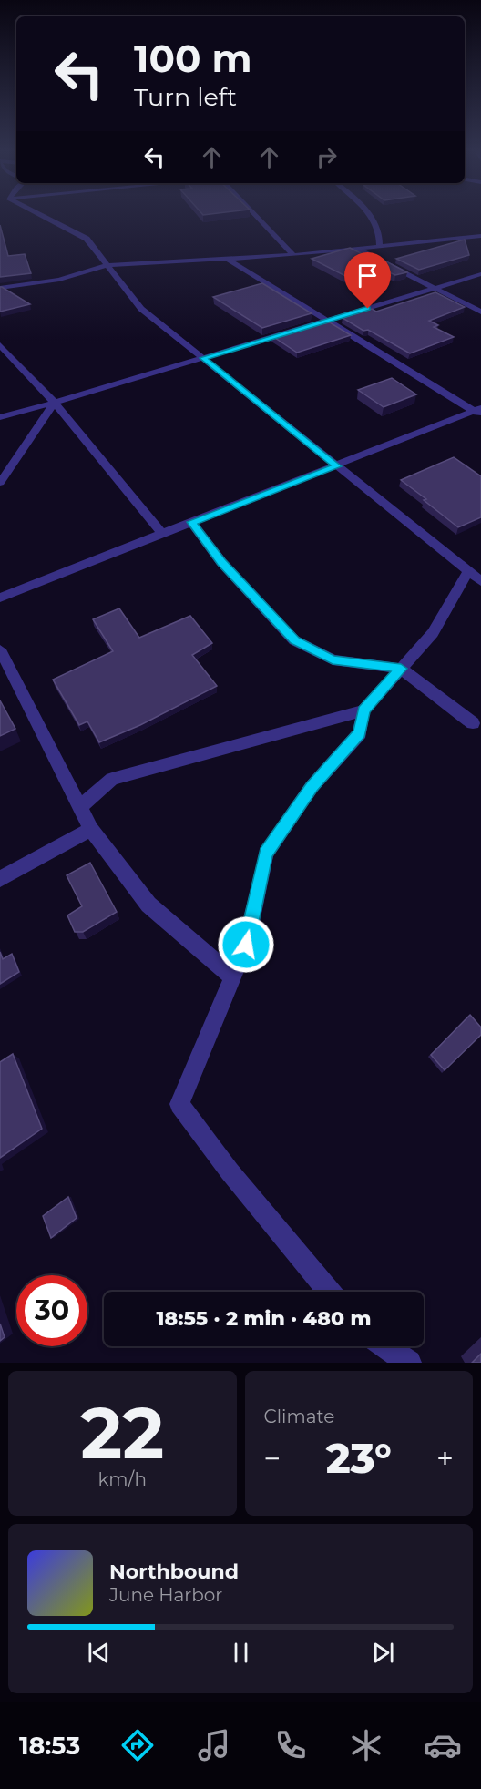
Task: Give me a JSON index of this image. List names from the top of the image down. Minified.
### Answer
{"page":{"turn":["100 m","Turn left"],"limit":"30","trip":"18:55 · 2 min · 480 m","tile":[["22","km/h"],"Climate"],"heat":["−","23°","+"],"song":["Northbound","June Harbor"],"tabs":"18:53"}}
